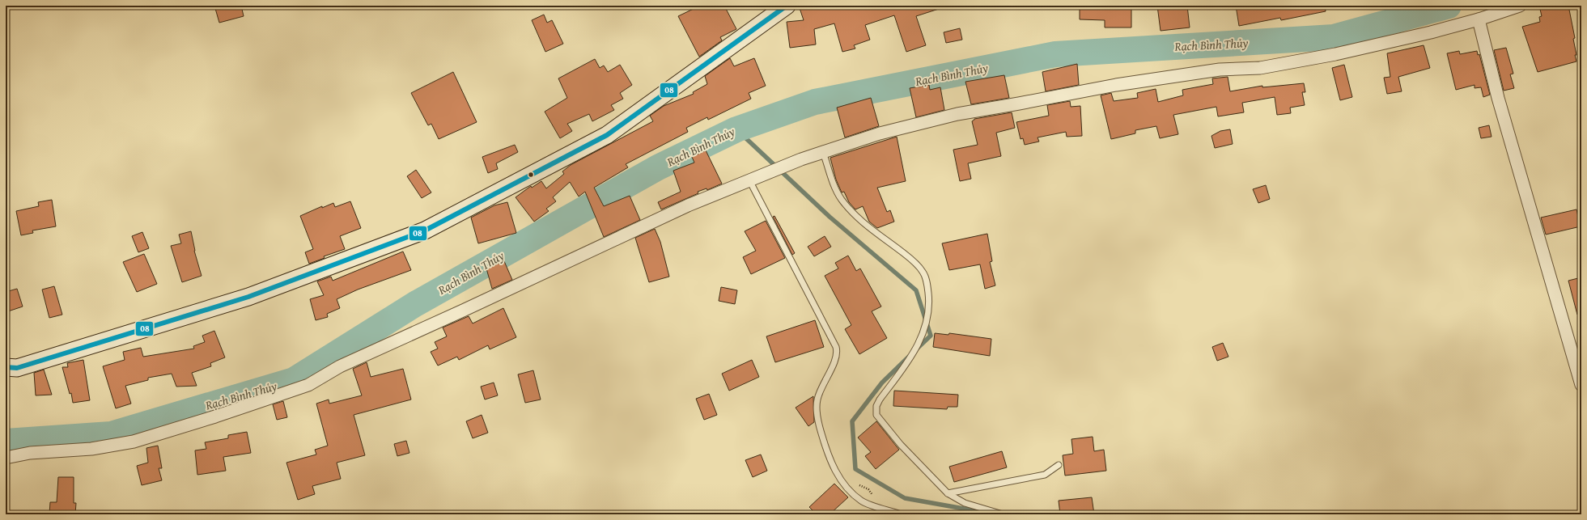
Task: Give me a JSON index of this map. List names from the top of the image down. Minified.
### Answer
{"water":["Rạch Bình Thủy"],"lines":["transit line 08"]}
